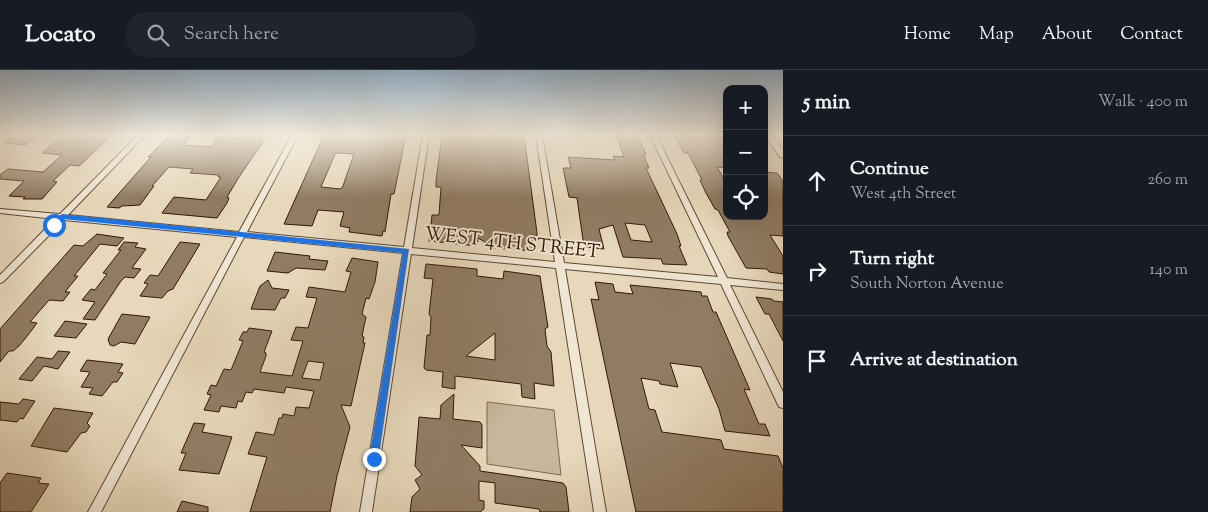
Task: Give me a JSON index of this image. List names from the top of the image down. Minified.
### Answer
{"streets":{"street":["WEST 4TH STREET"]},"page":{"header":"Locato","search":"Search here","nav":["Home","Map","About","Contact"],"heading":["5 min","Walk · 400 m"],"map_buttons":["+","−"],"list":[["Continue","West 4th Street","260 m"],["Turn right","South Norton Avenue","140 m"],"Arrive at destination"]}}
